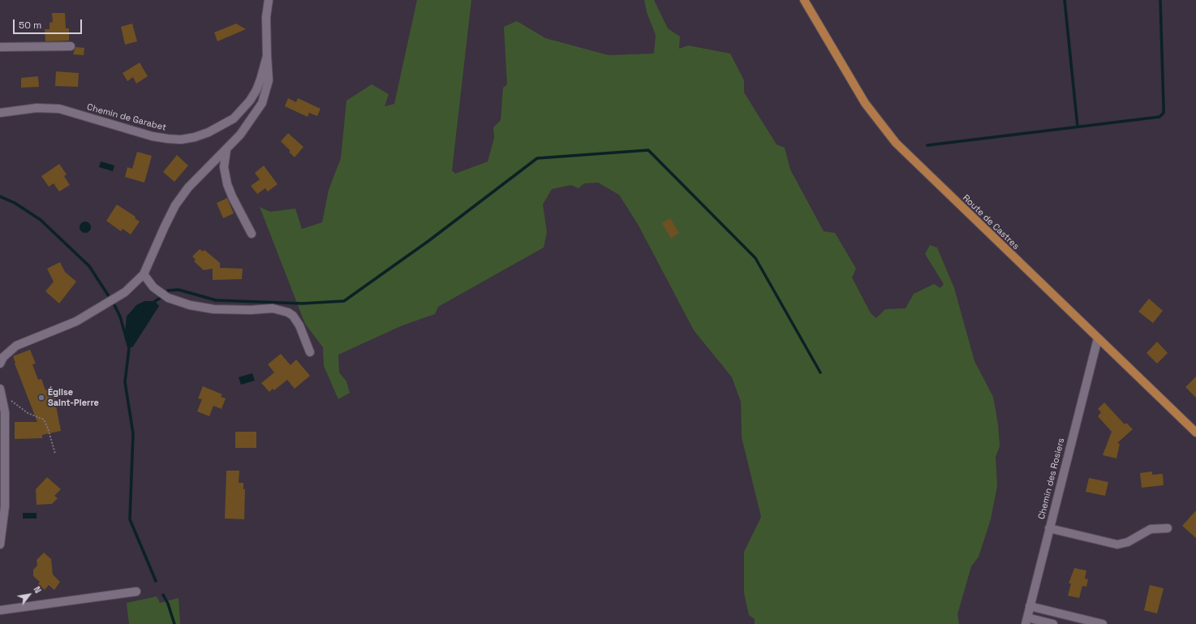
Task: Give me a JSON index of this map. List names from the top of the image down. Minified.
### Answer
{"streets":{"main road":["Route de Castres"],"street":["Chemin de Garabet","Chemin des Rosiers"]},"crossings":[["Route de Castres","Chemin des Rosiers"]],"places":["Église Saint-Pierre"],"scale_bar":"50 m","north":"top right"}
